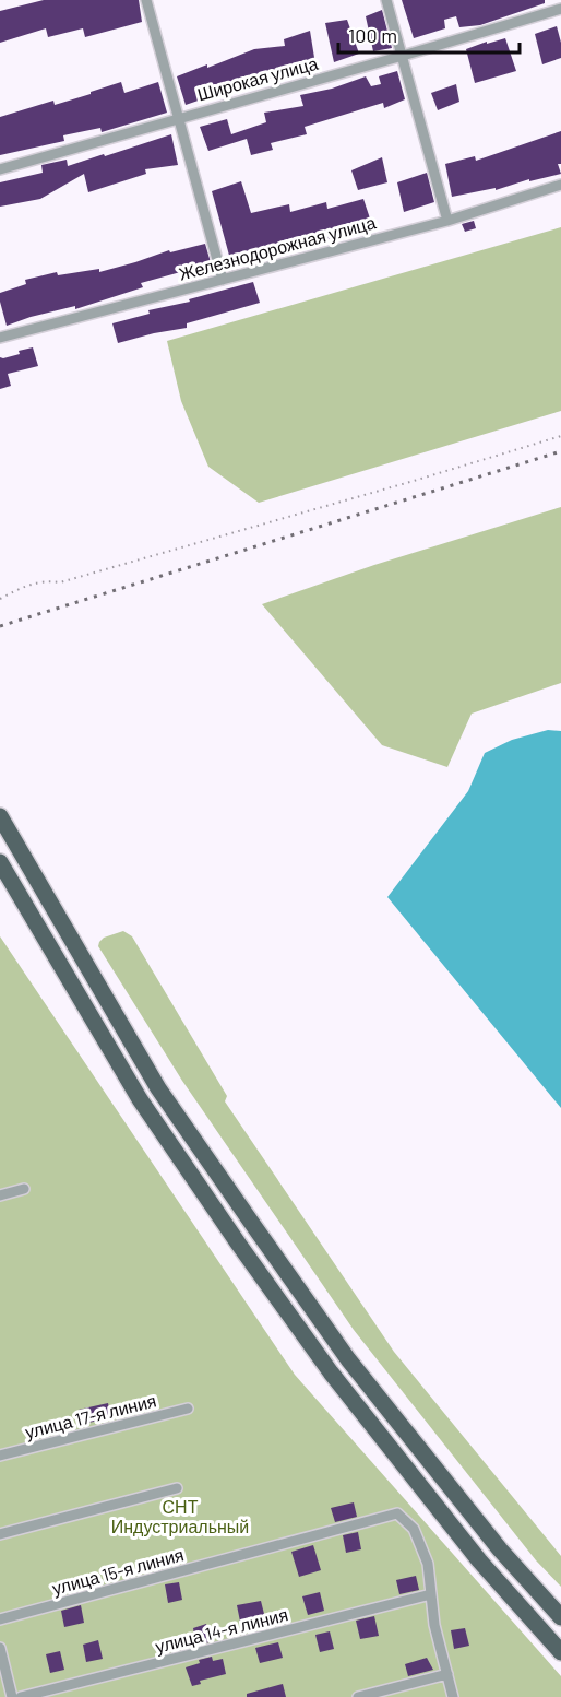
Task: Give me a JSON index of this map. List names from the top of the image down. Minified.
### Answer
{"streets":{"street":["Широкая улица","Железнодорожная улица","улица 17-я линия","улица 15-я линия","улица 14-я линия"]},"crossings":[["улица 15-я линия","улица 14-я линия"]],"parks":["СНТ Индустриальный"],"scale_bar":"100 m"}
